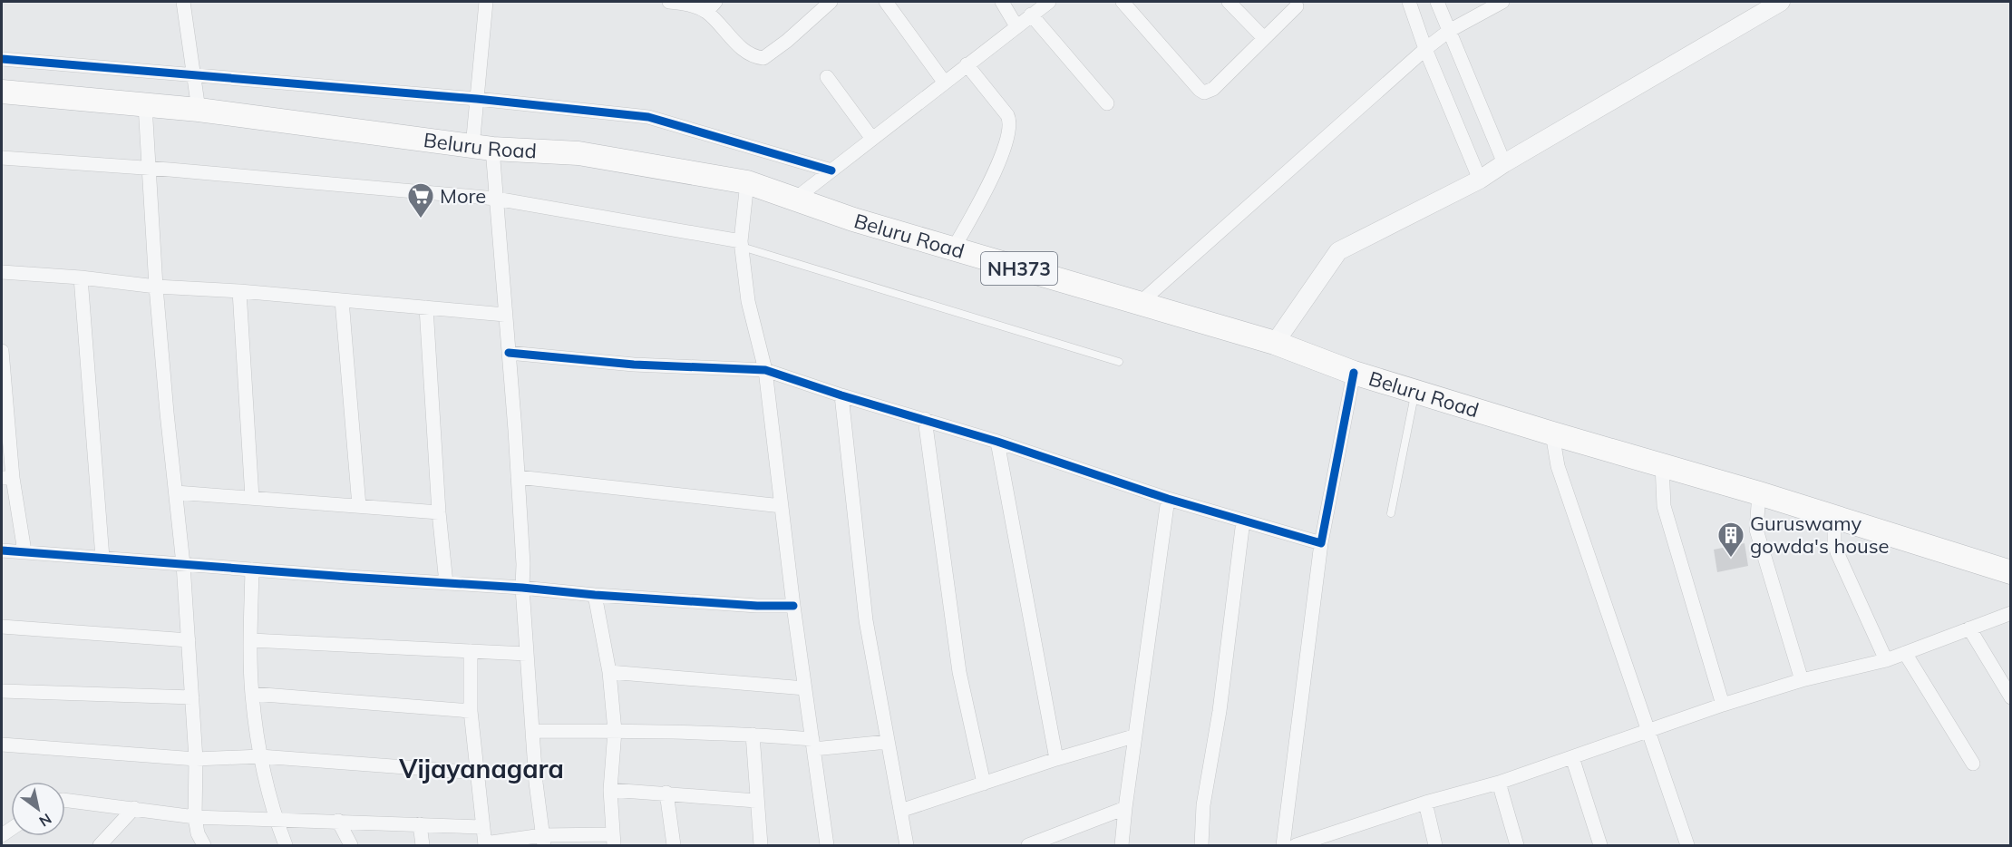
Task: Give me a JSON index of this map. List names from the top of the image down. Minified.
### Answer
{"streets":{"highway":["Beluru Road","NH373"]},"districts":["Vijayanagara"],"places":{"supermarket":["More"],"building":["Guruswamy gowda's house"]},"north":"bottom right"}
